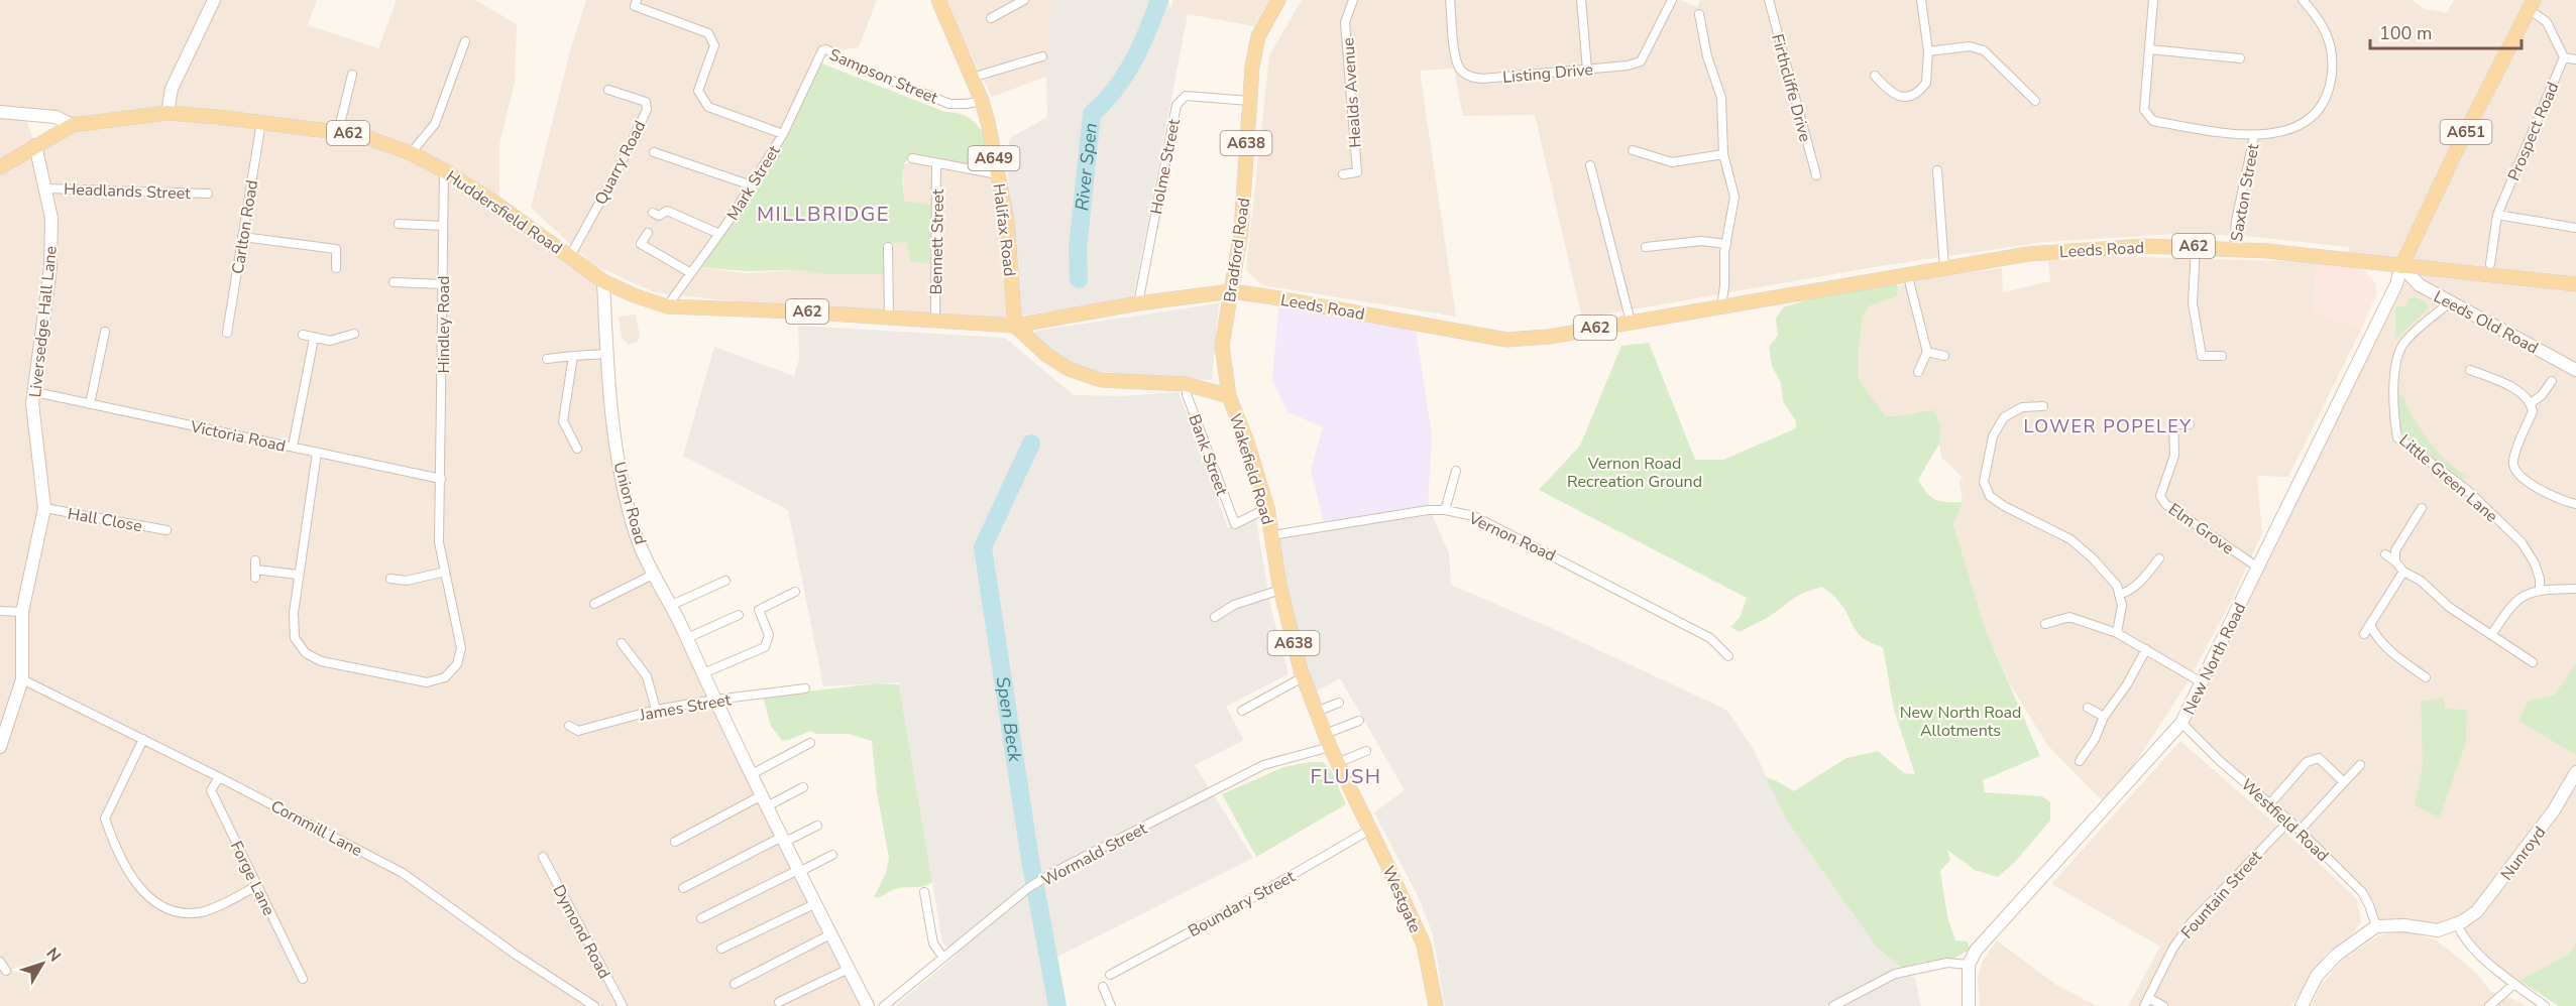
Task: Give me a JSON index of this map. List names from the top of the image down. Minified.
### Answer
{"streets":{"main road":["A651","A62","A638","A649","Huddersfield Road","Halifax Road","Leeds Road","Bradford Road","Wakefield Road","Westgate"],"street":["Listing Drive","Sampson Street","Firthcliffe Drive","Healds Avenue","Prospect Road","Quarry Road","Holme Street","Mark Street","Headlands Street","Saxton Street","Carlton Road","Bennett Street","Liversedge Hall Lane","Leeds Old Road","Hindley Road","Victoria Road","Bank Street","Little Green Lane","Union Road","Hall Close","Elm Grove","Vernon Road","New North Road","James Street","Westfield Road","Cornmill Lane","Nunroyd","Wormald Street","Forge Lane","Fountain Street","Boundary Street","Dymond Road"]},"crossings":[["Sampson Street","Mark Street"],["Sampson Street","Halifax Road"],["A651","Leeds Road"],["A651","Leeds Old Road"],["A651","New North Road"],["Quarry Road","Huddersfield Road"],["Holme Street","Leeds Road"],["Holme Street","Bradford Road"],["Mark Street","Huddersfield Road"],["Headlands Street","Liversedge Hall Lane"],["Saxton Street","Leeds Road"],["Huddersfield Road","Carlton Road"],["Huddersfield Road","Halifax Road"],["Huddersfield Road","Bennett Street"],["Huddersfield Road","Leeds Road"],["Huddersfield Road","Liversedge Hall Lane"],["Huddersfield Road","Hindley Road"],["Huddersfield Road","Wakefield Road"],["Huddersfield Road","Union Road"],["Halifax Road","Leeds Road"],["Halifax Road","Wakefield Road"],["Leeds Road","Bradford Road"],["Leeds Road","Leeds Old Road"],["Leeds Road","Wakefield Road"],["Leeds Road","New North Road"],["Bradford Road","Wakefield Road"],["Liversedge Hall Lane","Victoria Road"],["Liversedge Hall Lane","Hall Close"],["Liversedge Hall Lane","Cornmill Lane"],["Leeds Old Road","Little Green Lane"],["Leeds Old Road","New North Road"],["Hindley Road","Victoria Road"],["Bank Street","Wakefield Road"],["Wakefield Road","Vernon Road"],["Wakefield Road","Wormald Street"],["Wakefield Road","Westgate"],["Union Road","James Street"],["Elm Grove","New North Road"],["New North Road","Westfield Road"],["Westfield Road","Fountain Street"],["Cornmill Lane","Forge Lane"],["Westgate","Boundary Street"]],"districts":["MILLBRIDGE","LOWER POPELEY","FLUSH"],"water":["River Spen","Spen Beck"],"parks":["Vernon Road Recreation Ground","New North Road Allotments"],"scale_bar":"100 m","north":"top right"}
